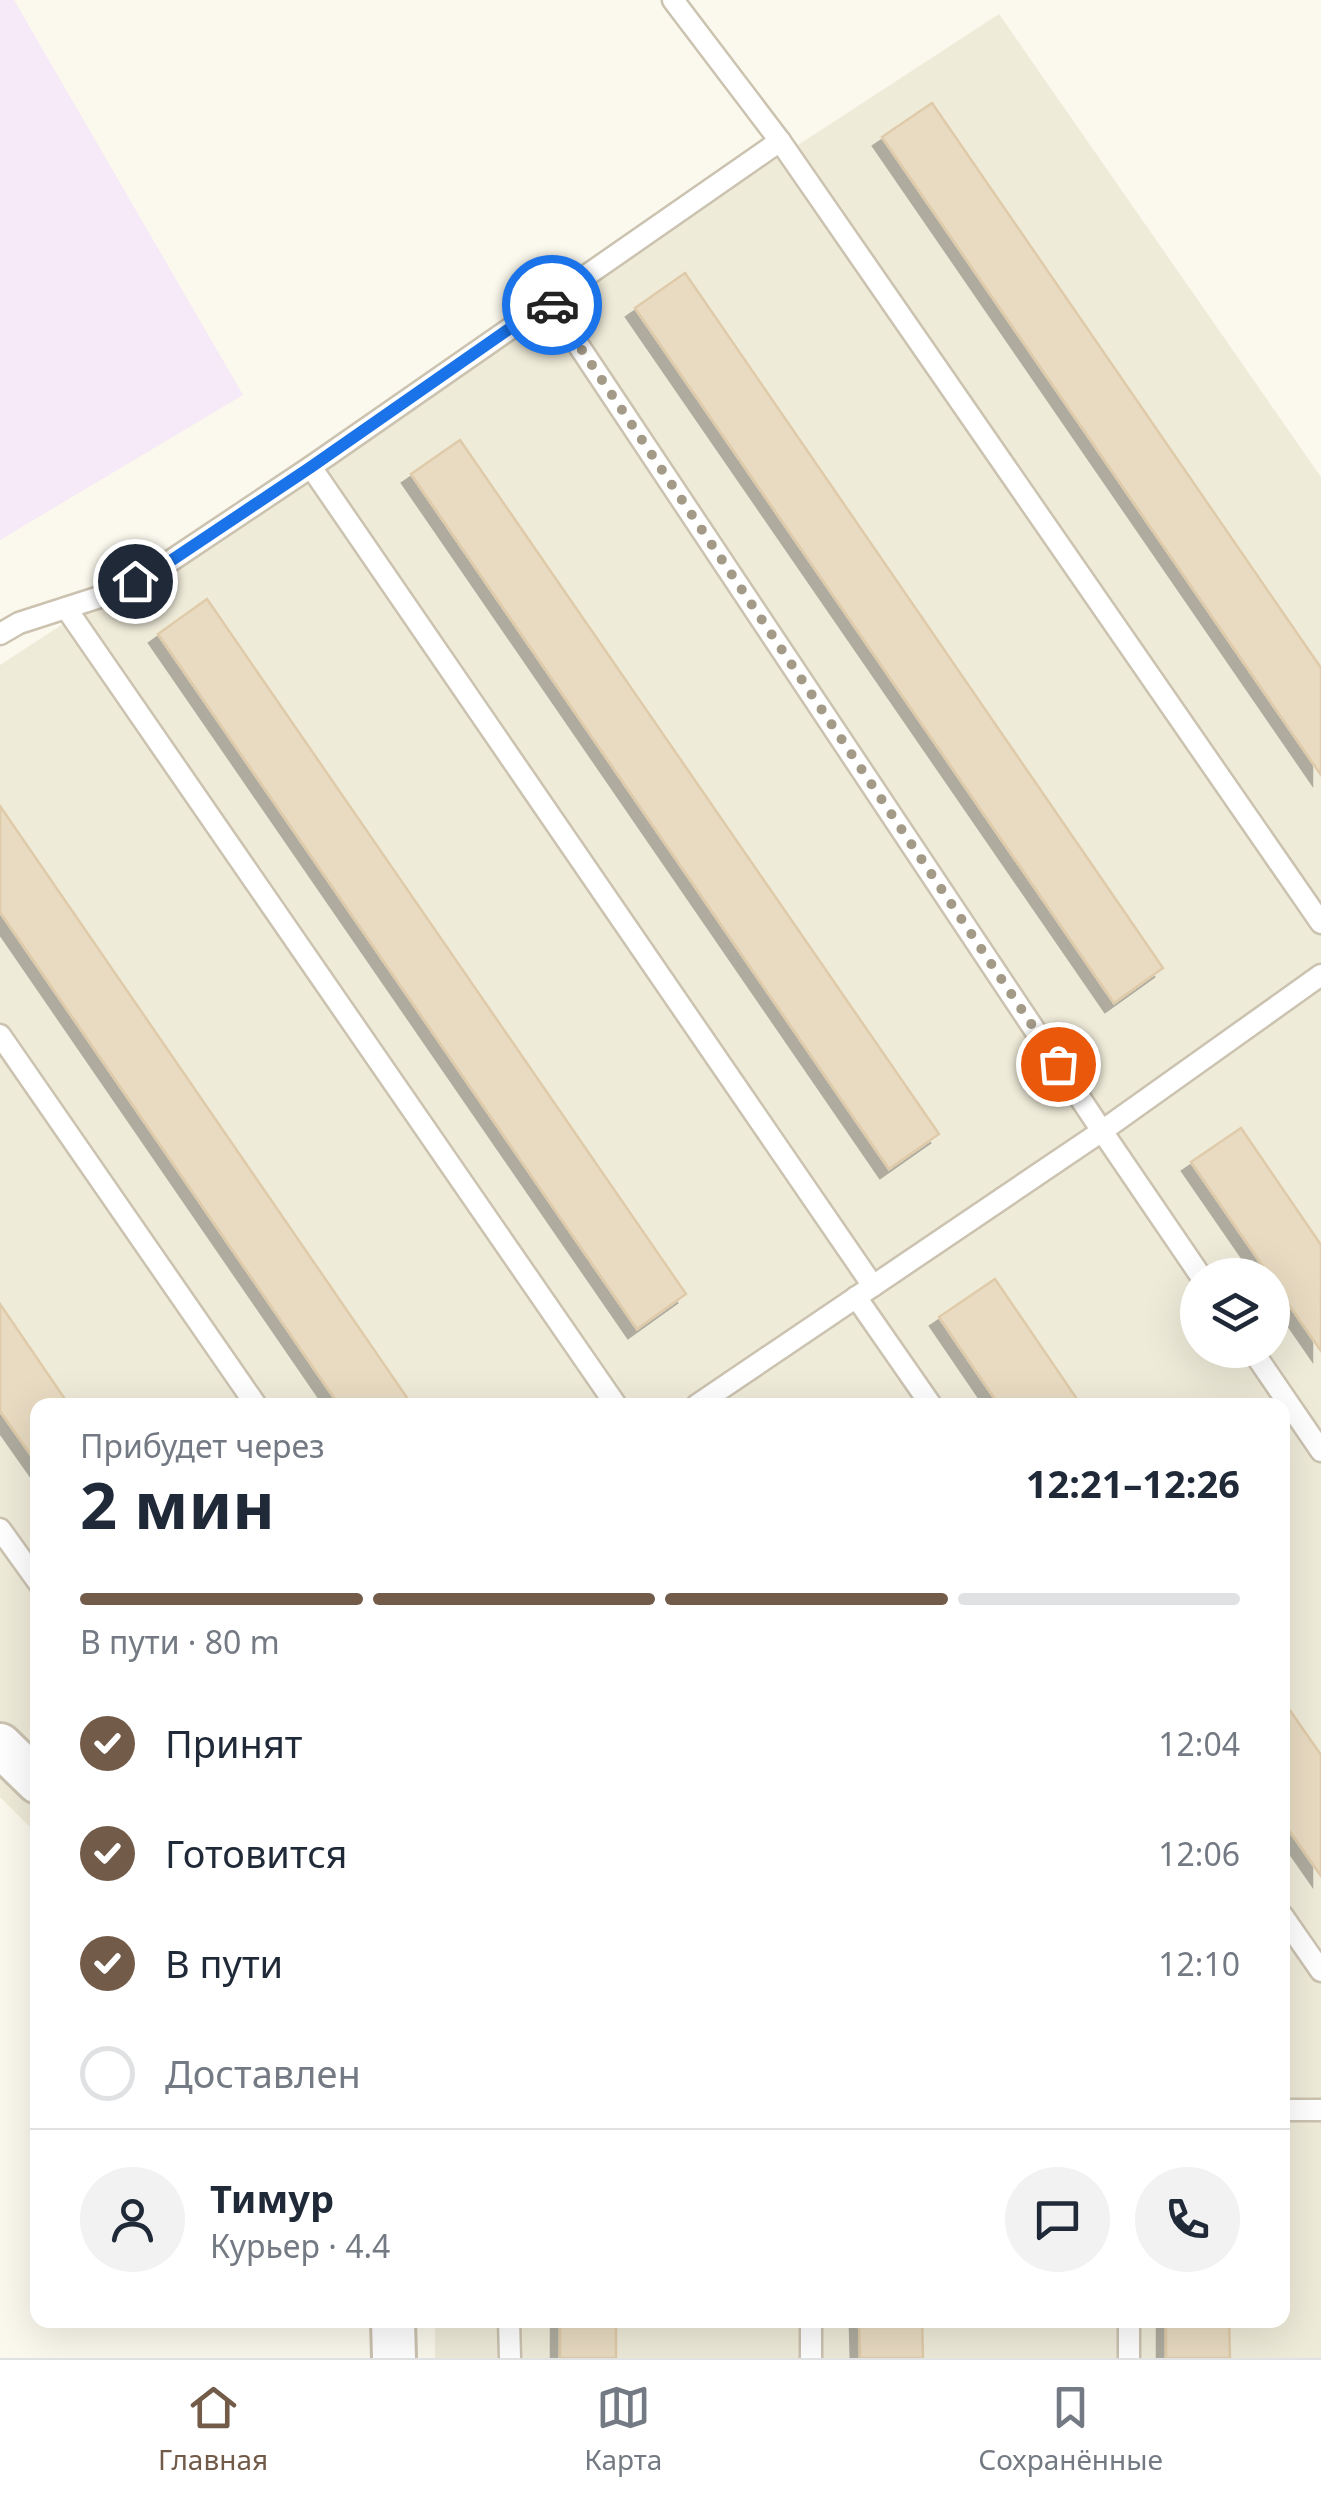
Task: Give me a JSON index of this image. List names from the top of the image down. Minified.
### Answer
{"page":{"heading":["2 мин","Прибудет через","12:21–12:26"],"panel":["Тимур","Курьер · 4.4"],"bar":"В пути · 80 m","list":[["Принят","12:04"],["Готовится","12:06"],["В пути","12:10"],"Доставлен"],"tabs":["Главная","Карта","Сохранённые"]}}
